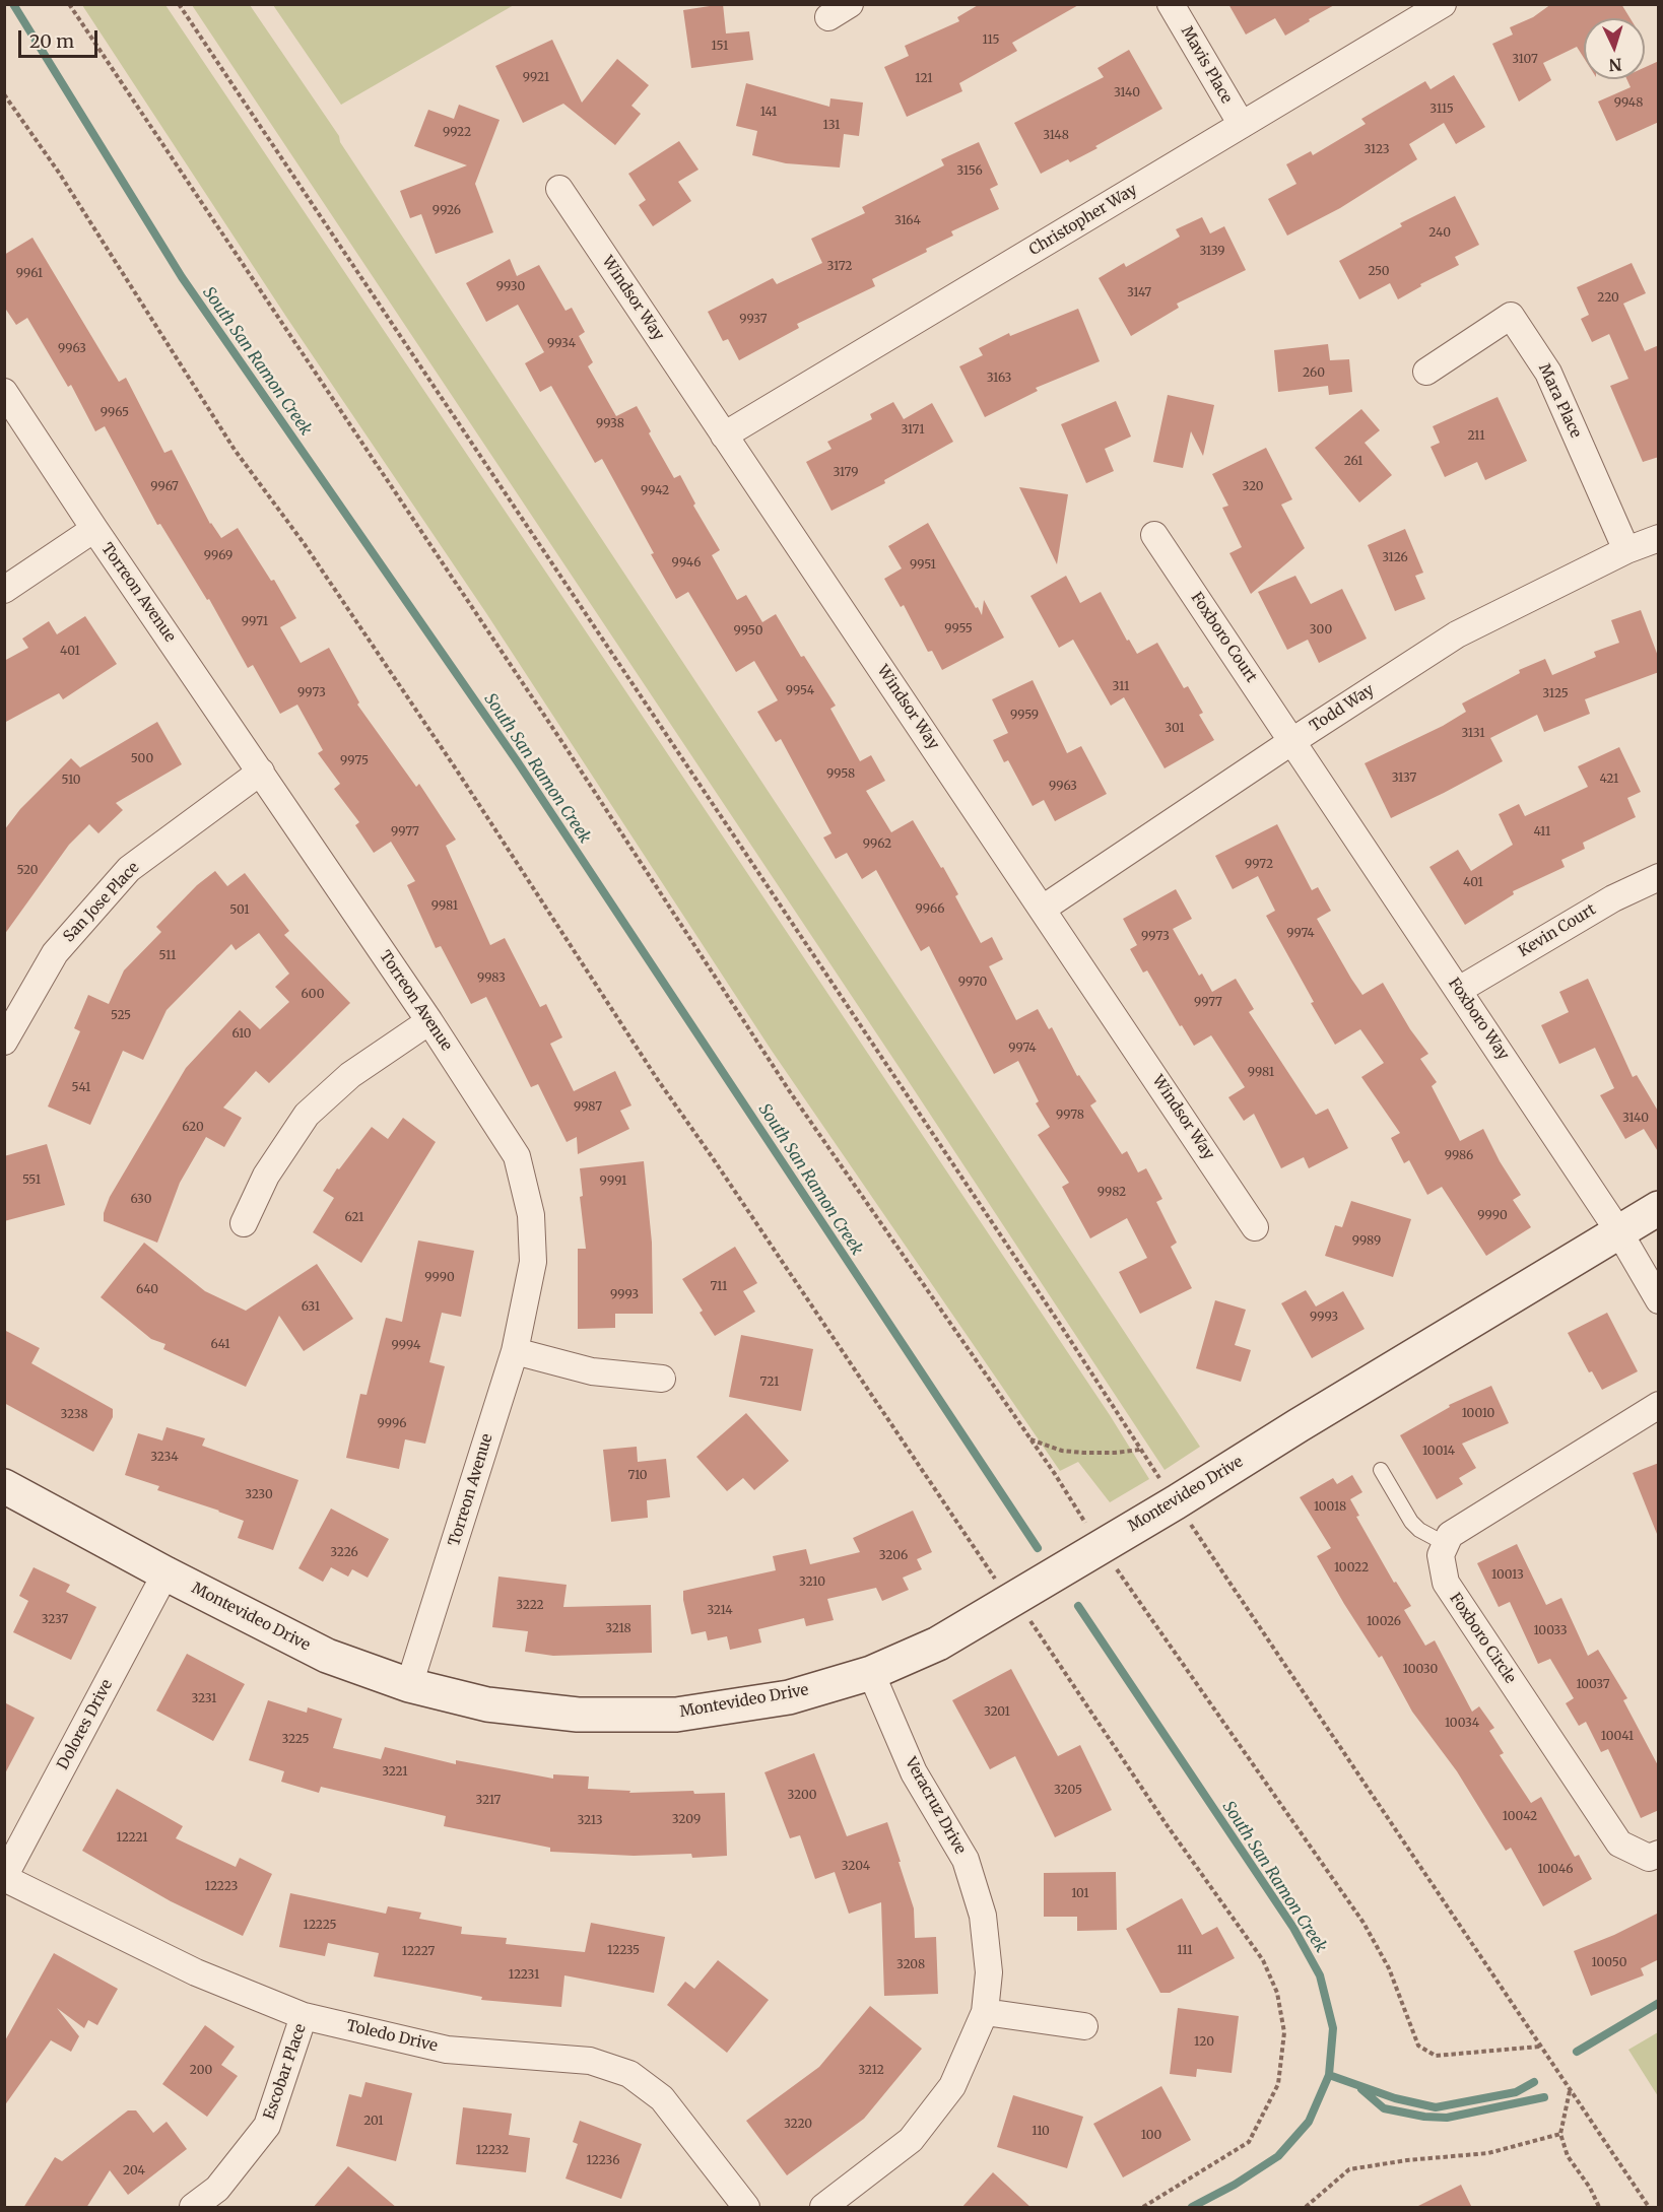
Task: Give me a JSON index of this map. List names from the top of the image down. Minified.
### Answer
{"streets":{"street":["Mavis Place","Christopher Way","Windsor Way","Mara Place","Torreon Avenue","Foxboro Court","Todd Way","San Jose Place","Kevin Court","Foxboro Way","Montevideo Drive","Foxboro Circle","Dolores Drive","Veracruz Drive","Toledo Drive","Escobar Place"]},"crossings":[["Mavis Place","Christopher Way"],["Christopher Way","Windsor Way"],["Windsor Way","Todd Way"],["Mara Place","Todd Way"],["Torreon Avenue","San Jose Place"],["Torreon Avenue","Montevideo Drive"],["Foxboro Court","Todd Way"],["Foxboro Court","Foxboro Way"],["Todd Way","Foxboro Way"],["Kevin Court","Foxboro Way"],["Foxboro Way","Montevideo Drive"],["Montevideo Drive","Dolores Drive"],["Montevideo Drive","Veracruz Drive"],["Dolores Drive","Toledo Drive"],["Toledo Drive","Escobar Place"]],"water":["South San Ramon Creek"],"house_numbers":["115","151","3107","9921","121","3140","9948","3115","141","131","9922","3148","3123","3156","9926","3164","240","3139","3172","250","9961","9930","3147","220","9937","9934","9963","260","3163","9965","9938","3171","211","261","3179","9967","320","9942","9969","3126","9946","9951","9971","9955","300","9950","401","311","9954","9973","3125","9959","301","3131","500","9975","9958","3137","421","510","9963","9977","411","9962","9972","520","401","9981","9966","501","9974","9973","511","9983","9970","600","9977","525","610","9974","9981","541","9987","9978","3140","620","9986","551","9991","9982","630","9990","621","9989","9990","711","640","9993","631","9993","641","9994","721","10010","3238","9996","10014","3234","710","3230","10018","3226","3206","10022","10013","3210","3222","3214","3237","10026","3218","10033","10030","10037","3231","3201","10034","10041","3225","3221","3205","3200","3217","10042","3209","3213","12221","3204","10046","12223","101","12225","12235","111","12227","10050","3208","12231","120","200","3212","201","3220","110","100","12232","12236","204"],"scale_bar":"20 m","north":"bottom"}
